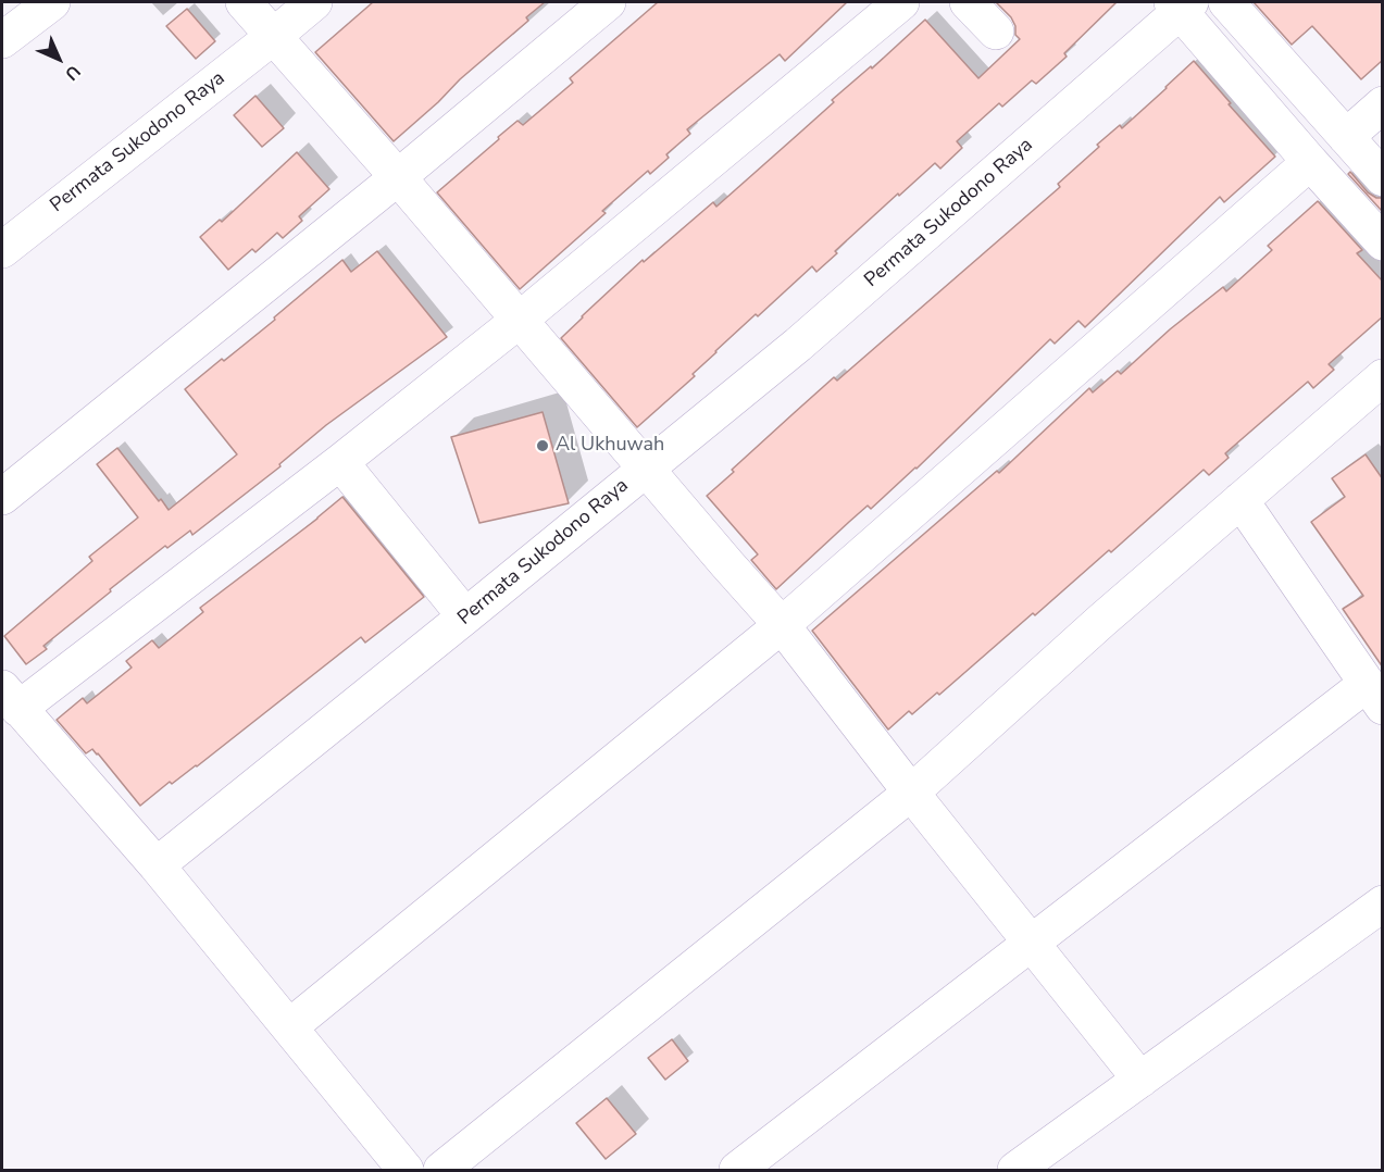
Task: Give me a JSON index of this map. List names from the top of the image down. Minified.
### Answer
{"streets":{"street":["Permata Sukodono Raya"]},"places":["Al Ukhuwah"],"north":"bottom right"}
